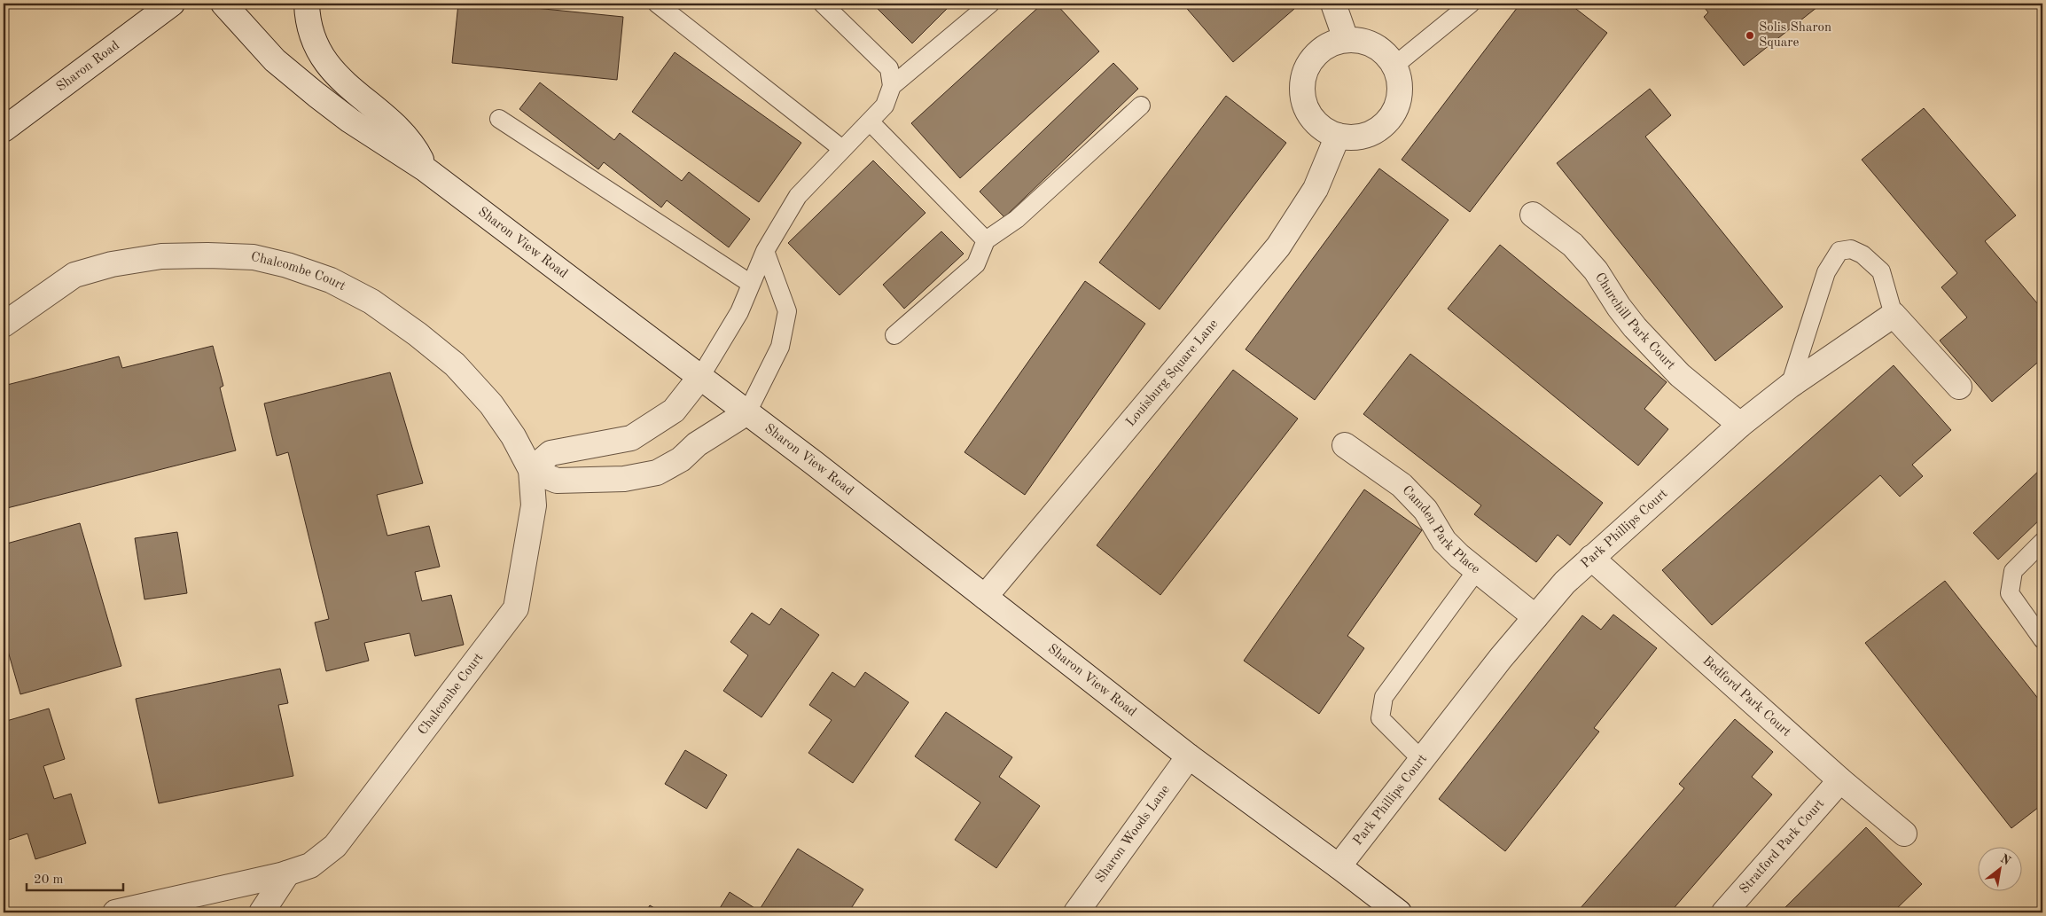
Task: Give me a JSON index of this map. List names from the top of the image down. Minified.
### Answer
{"streets":{"street":["Sharon Road","Sharon View Road","Chalcombe Court","Churchill Park Court","Louisburg Square Lane","Camden Park Place","Park Phillips Court","Bedford Park Court","Sharon Woods Lane","Stratford Park Court"]},"crossings":[["Sharon View Road","Louisburg Square Lane"],["Sharon View Road","Park Phillips Court"],["Sharon View Road","Sharon Woods Lane"],["Churchill Park Court","Park Phillips Court"],["Camden Park Place","Park Phillips Court"],["Park Phillips Court","Bedford Park Court"],["Bedford Park Court","Stratford Park Court"]],"places":["Solis Sharon Square"],"scale_bar":"20 m","north":"top right"}
